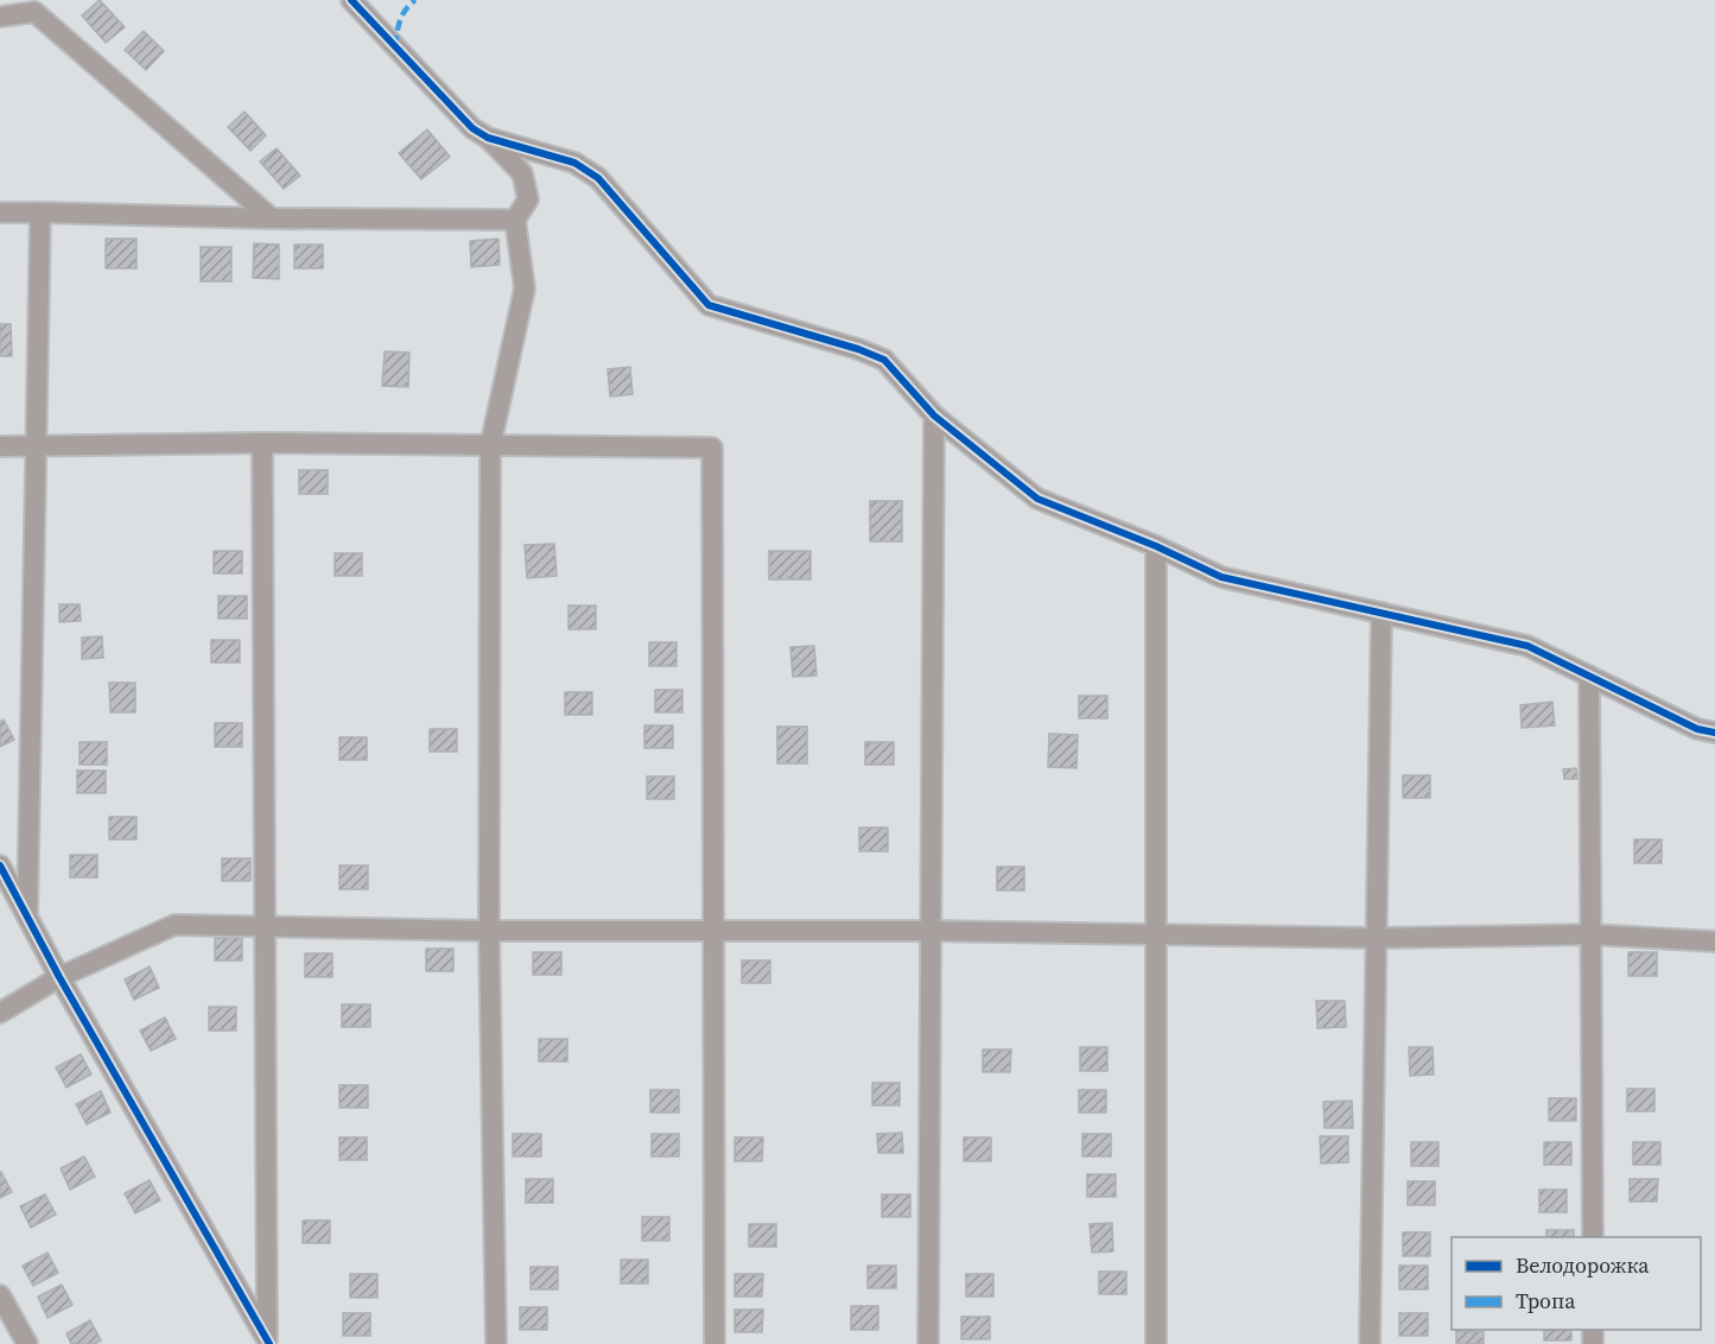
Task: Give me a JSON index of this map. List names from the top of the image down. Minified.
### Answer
{"legend":["Велодорожка","Тропа"]}
